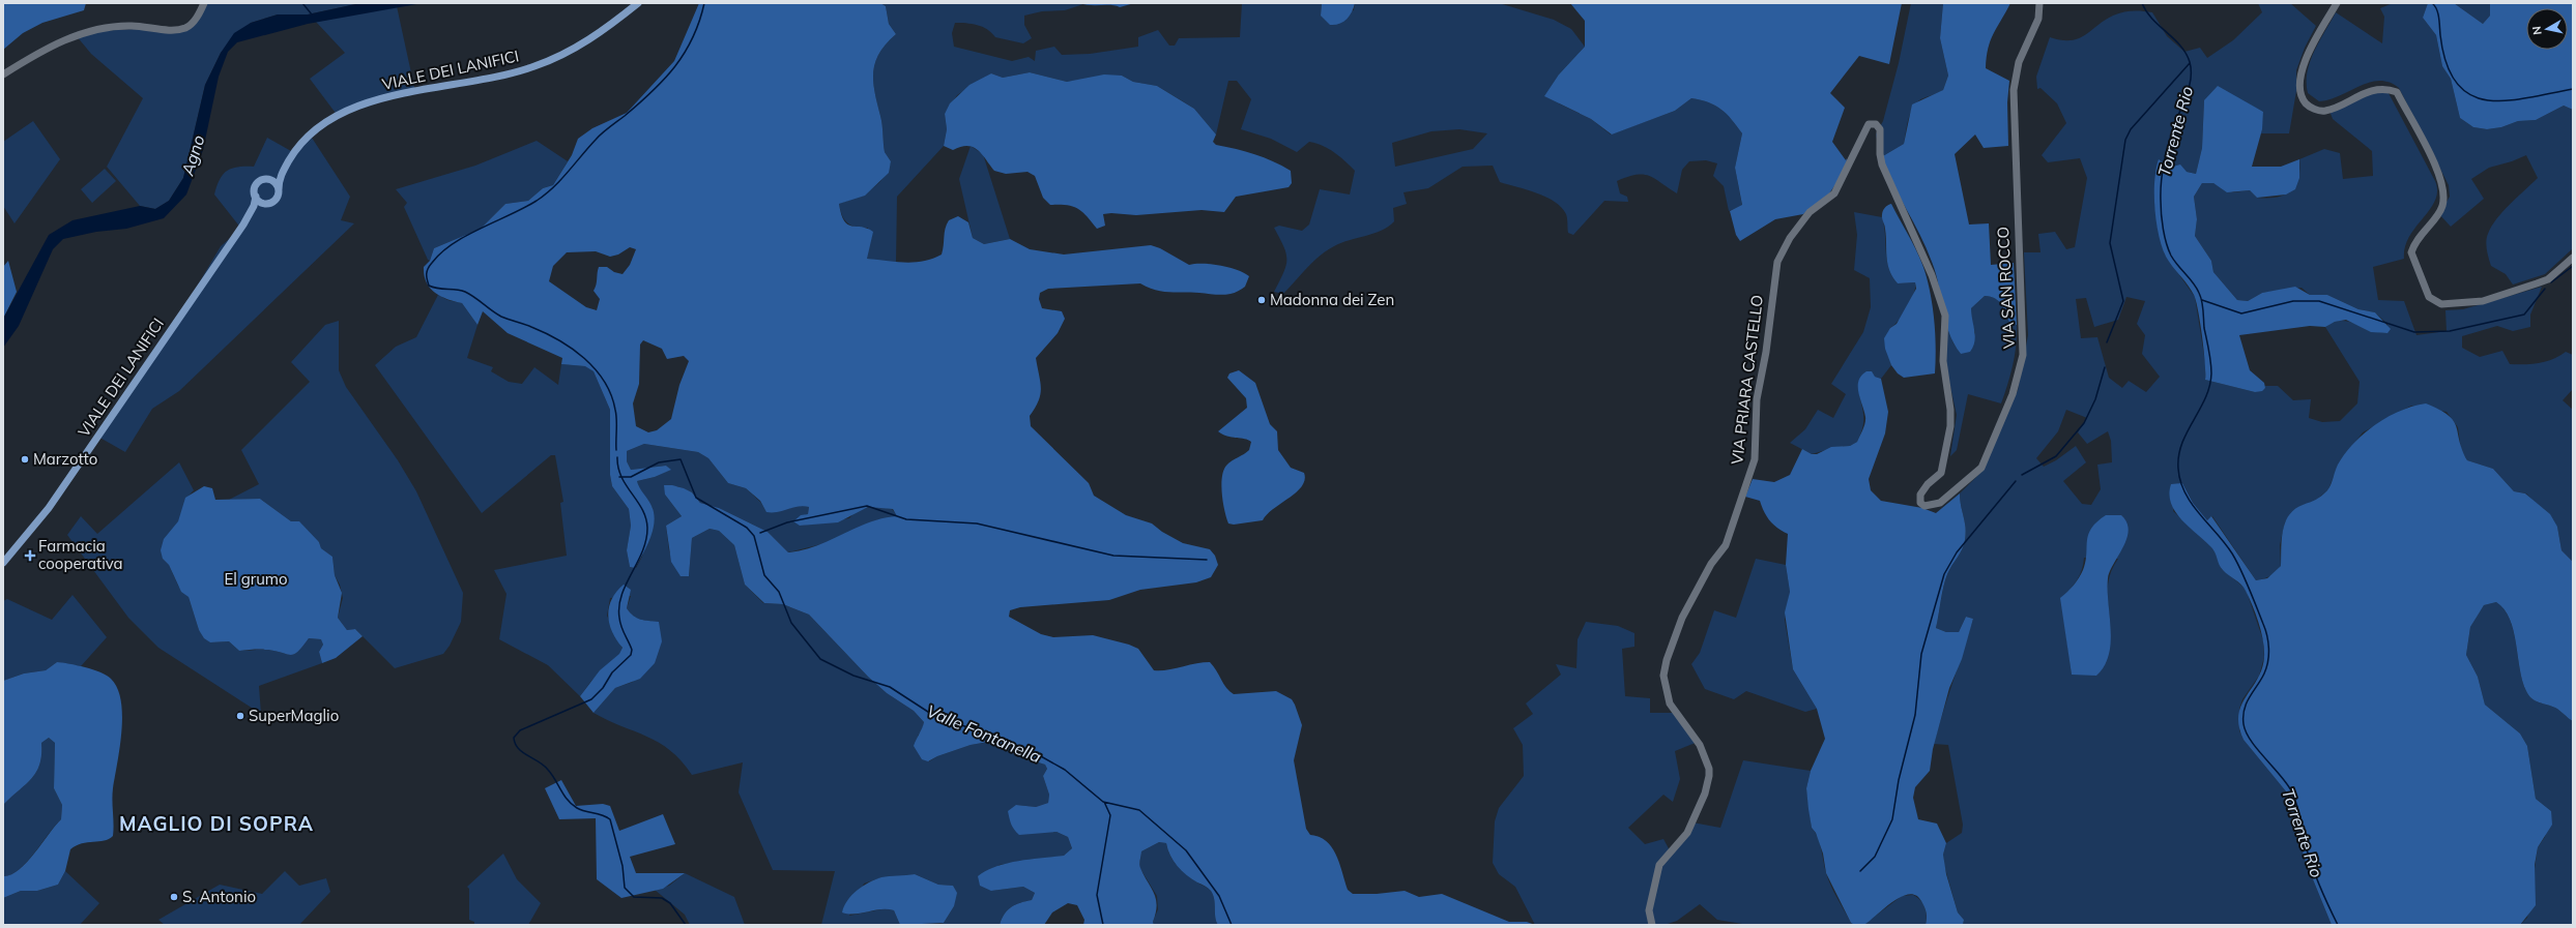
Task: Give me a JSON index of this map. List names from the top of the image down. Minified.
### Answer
{"streets":{"main road":["VIALE DEI LANIFICI"],"street":["VIA SAN ROCCO","VIA PRIARA CASTELLO"]},"crossings":[["VIA SAN ROCCO","VIA PRIARA CASTELLO"]],"districts":["MAGLIO DI SOPRA"],"water":["Torrente Rio","Agno","Valle Fontanella"],"parks":["El grumo"],"places":{"other":["Madonna dei Zen","Marzotto","SuperMaglio","S. Antonio"],"health":["Farmacia cooperativa"]},"north":"left"}
